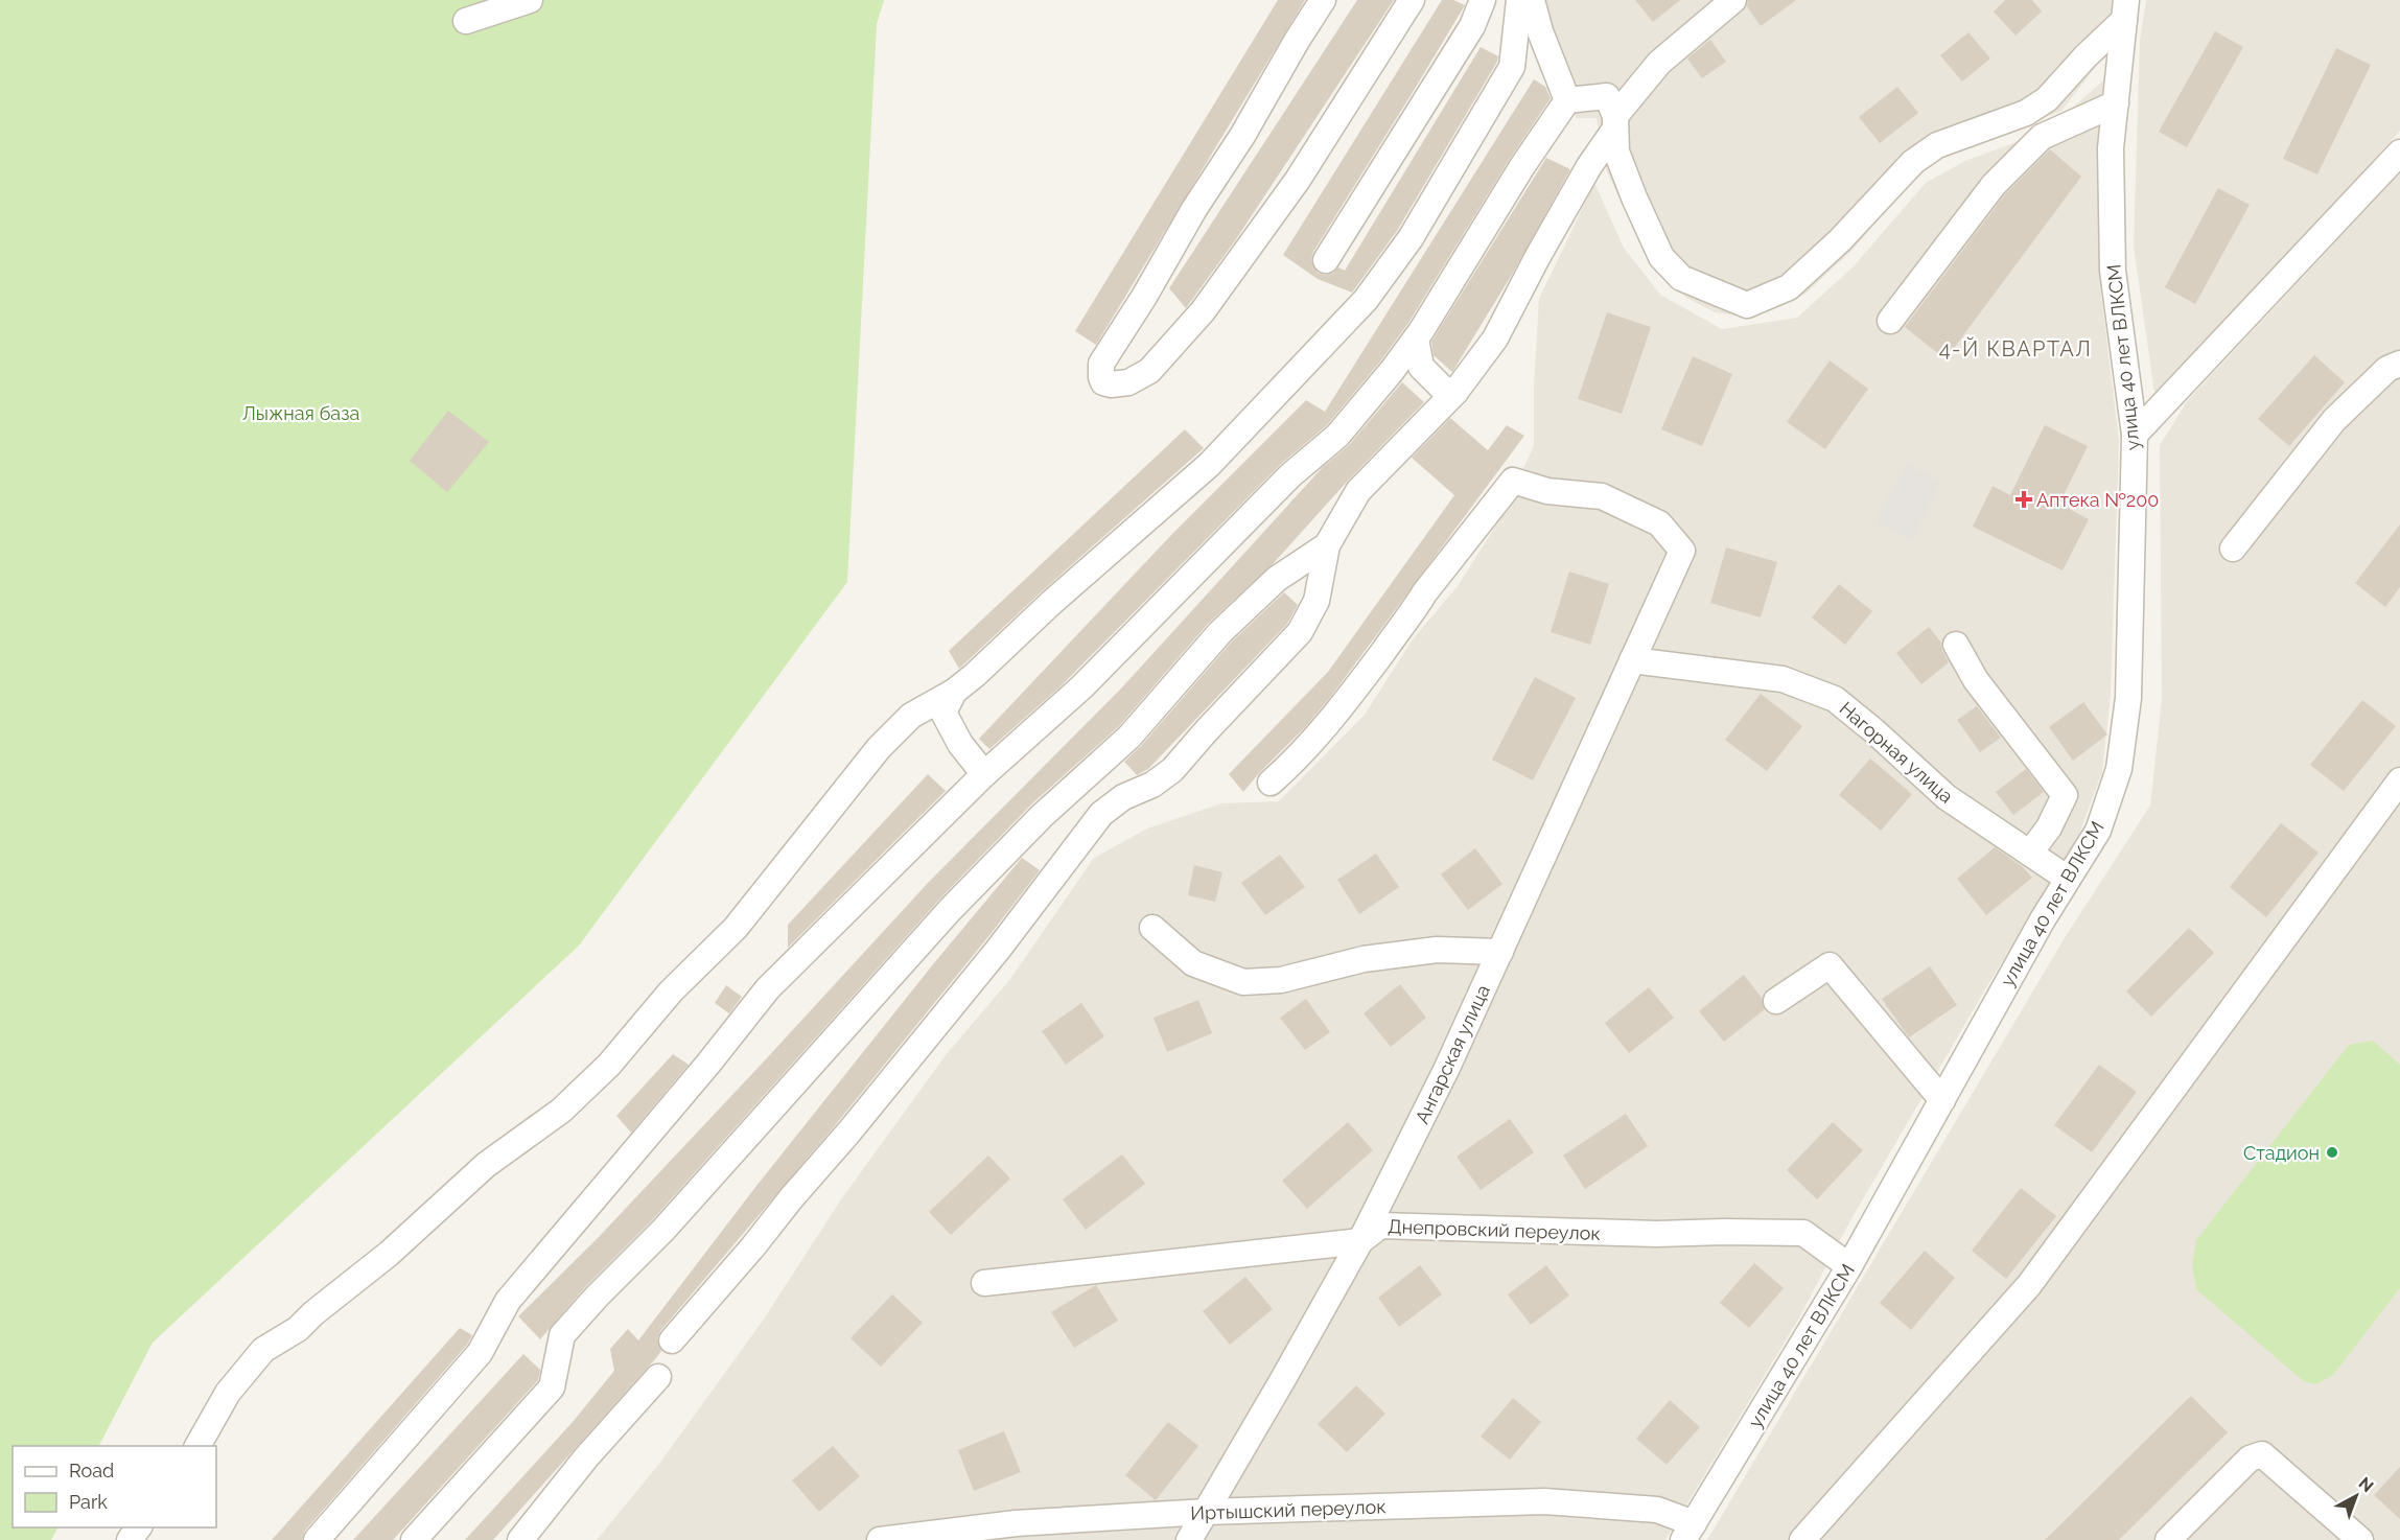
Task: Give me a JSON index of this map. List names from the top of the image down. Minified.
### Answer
{"streets":{"street":["улица 40 лет ВЛКСМ","Нагорная улица","Ангарская улица","Днепровский переулок","Иртышский переулок"]},"crossings":[["улица 40 лет ВЛКСМ","Нагорная улица"],["улица 40 лет ВЛКСМ","Днепровский переулок"],["улица 40 лет ВЛКСМ","Иртышский переулок"],["Нагорная улица","Ангарская улица"],["Ангарская улица","Днепровский переулок"],["Ангарская улица","Иртышский переулок"]],"districts":["4-Й КВАРТАЛ"],"parks":["Лыжная база"],"places":{"health":["Аптека №200"],"other":["Стадион"]},"legend":["Road","Park"],"north":"top right"}
